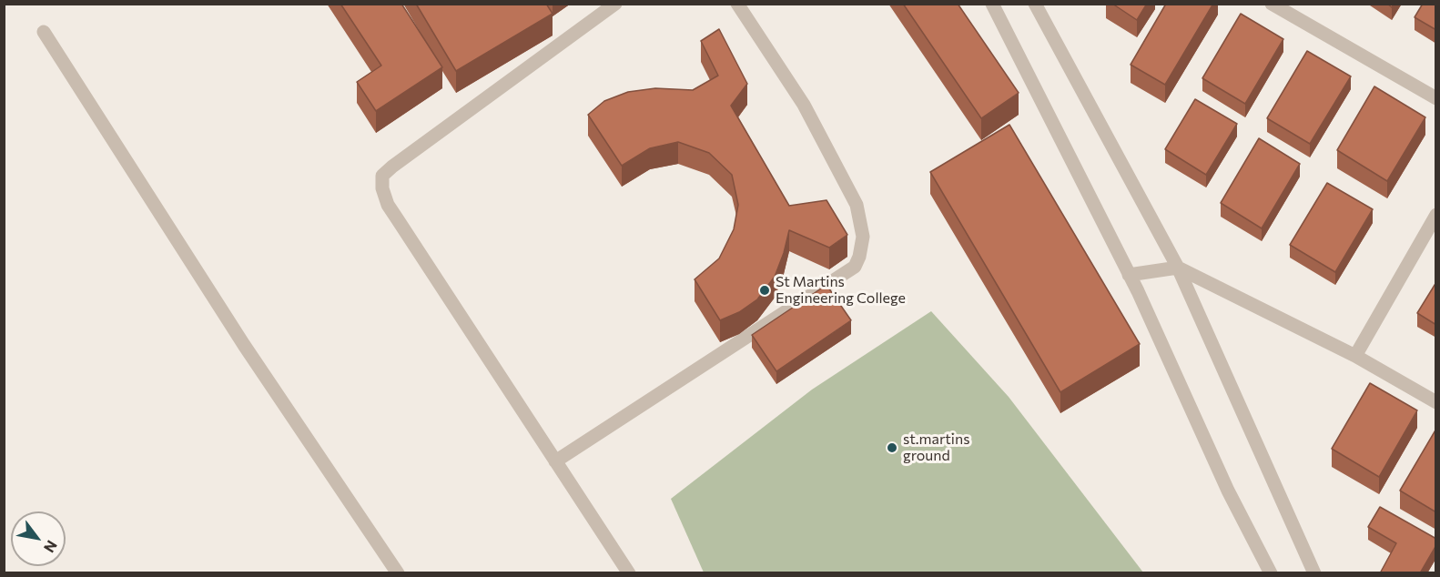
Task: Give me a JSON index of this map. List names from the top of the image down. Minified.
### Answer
{"places":["St Martins Engineering College","st.martins ground"],"north":"bottom right"}
